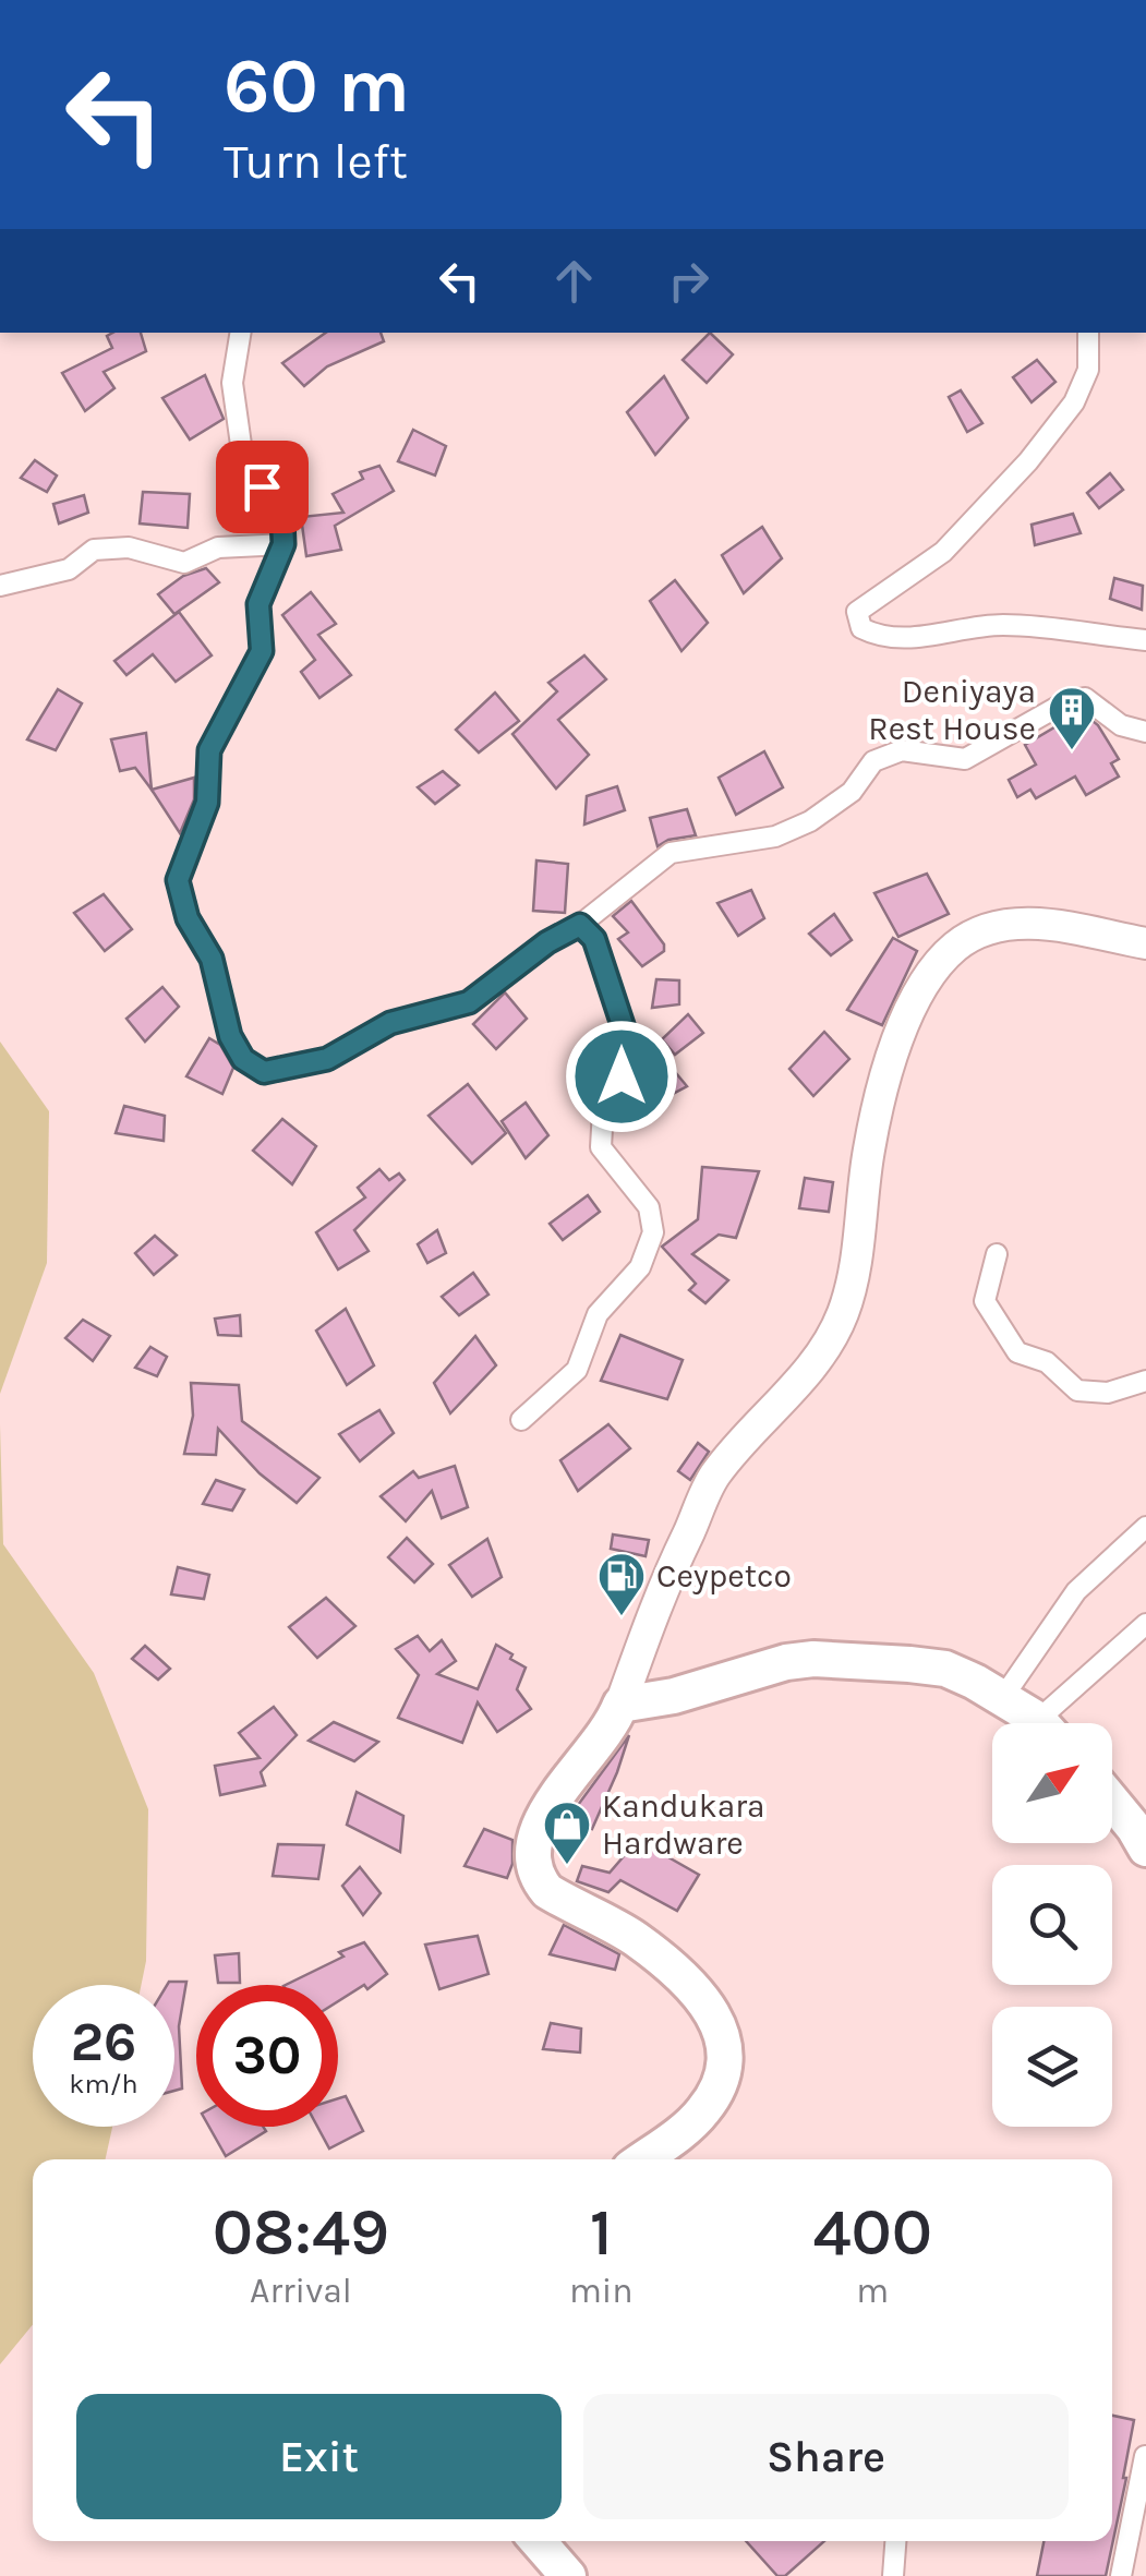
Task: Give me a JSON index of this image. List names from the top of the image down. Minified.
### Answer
{"places":{"building":["Deniyaya Rest House"],"fuel station":["Ceypetco"],"shop":["Kandukara Hardware"]},"north":"top right","page":{"turn":["60 m","Turn left"],"speed":"26 km/h","limit":"30","eta":["08:49","Arrival","1","min","400","m"],"buttons":["Exit","Share"]}}
